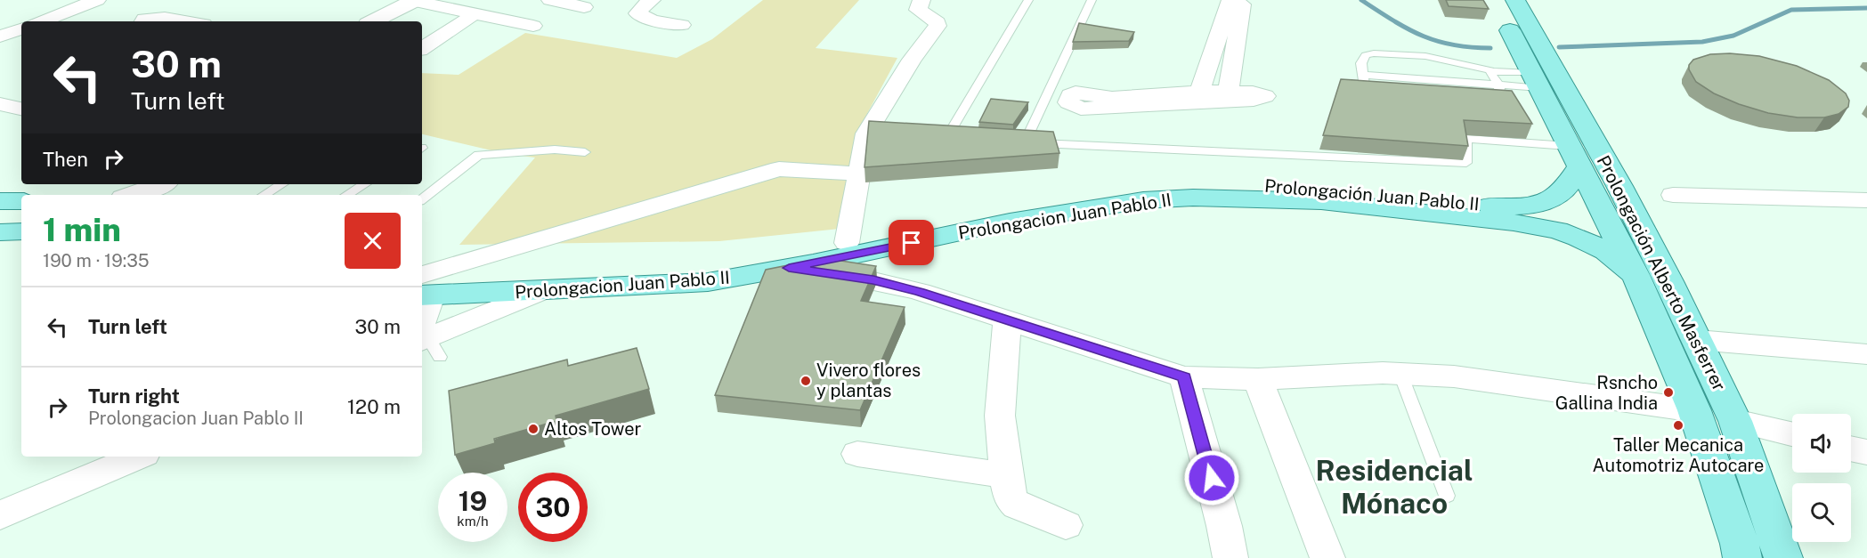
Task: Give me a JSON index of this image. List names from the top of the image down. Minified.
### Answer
{"streets":{"main road":["Prolongación Juan Pablo II","Prolongacion Juan Pablo II","Prolongación Alberto Masferrer"]},"crossings":[["Prolongación Juan Pablo II","Prolongacion Juan Pablo II"],["Prolongación Juan Pablo II","Prolongación Alberto Masferrer"],["Prolongacion Juan Pablo II","Prolongación Alberto Masferrer"]],"districts":["Residencial Mónaco"],"places":["Vivero flores y plantas","Rsncho Gallina India","Taller Mecanica Automotriz Autocare","Altos Tower"],"page":{"turn":["30 m","Turn left"],"then":"Then","heading":["1 min","190 m · 19:35"],"list":[{"name":"Turn left","value":"30 m"},{"name":"Turn right","note":"Prolongacion Juan Pablo II","value":"120 m"}],"speed":"19 km/h","limit":"30"}}
